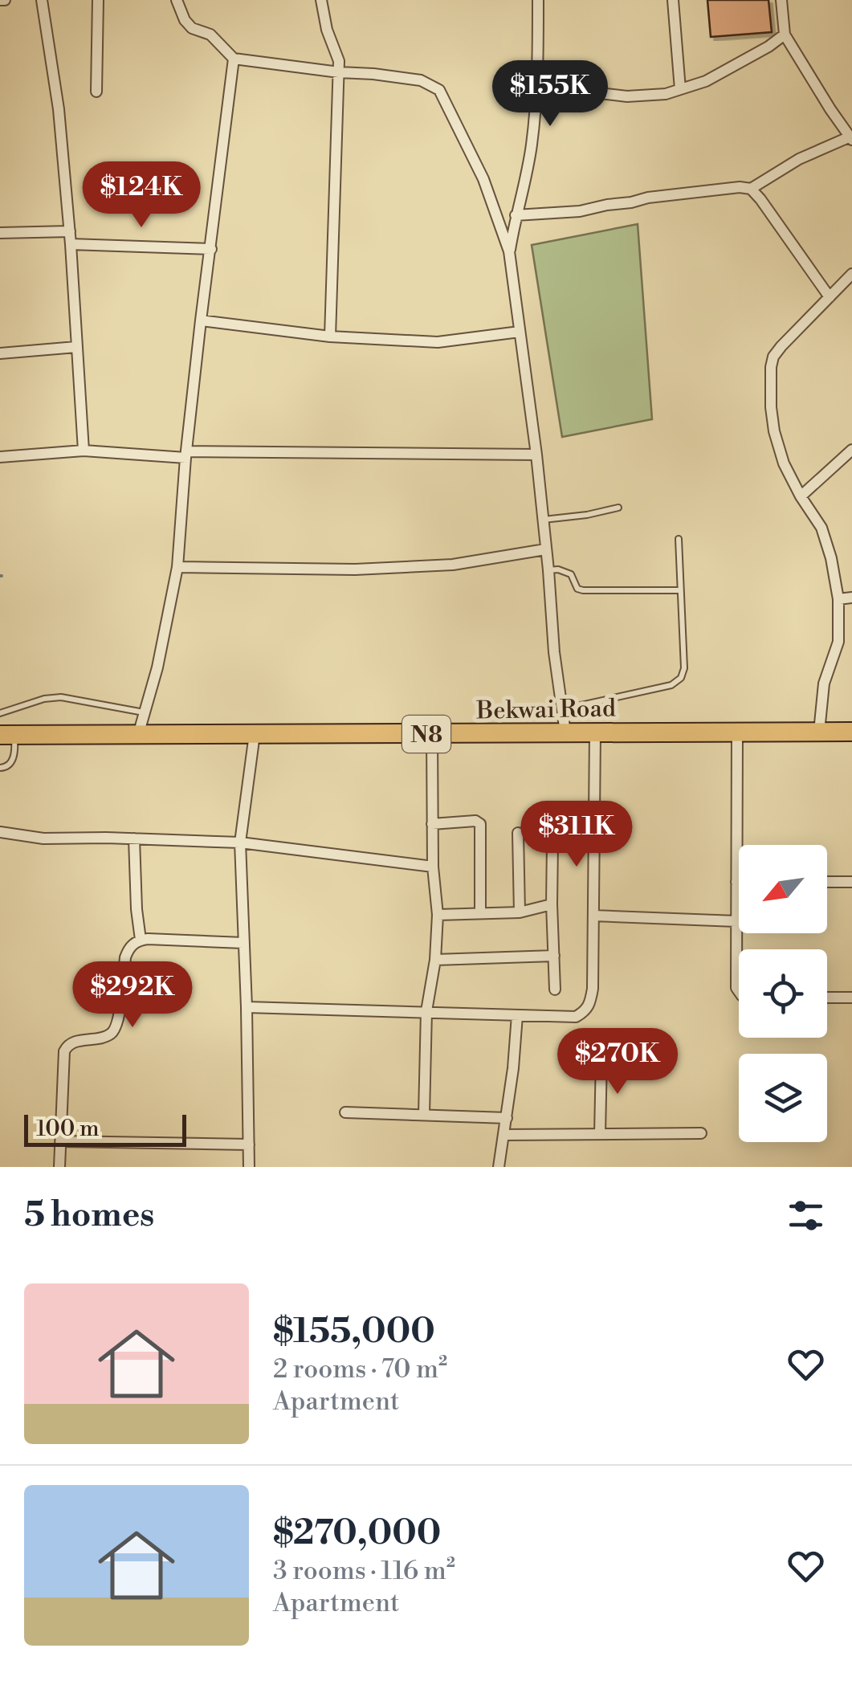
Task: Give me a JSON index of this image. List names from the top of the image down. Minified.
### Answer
{"streets":{"highway":["Bekwai Road","N8"]},"scale_bar":"100 m","north":"bottom left","page":{"price":["$155K","$124K","$311K","$292K","$270K"],"scale":"100 m","heading":"5 homes","list":[{"name":"$155,000","note":"2 rooms · 70 m² · Apartment"},{"name":"$270,000","note":"3 rooms · 116 m² · Apartment"}]}}
